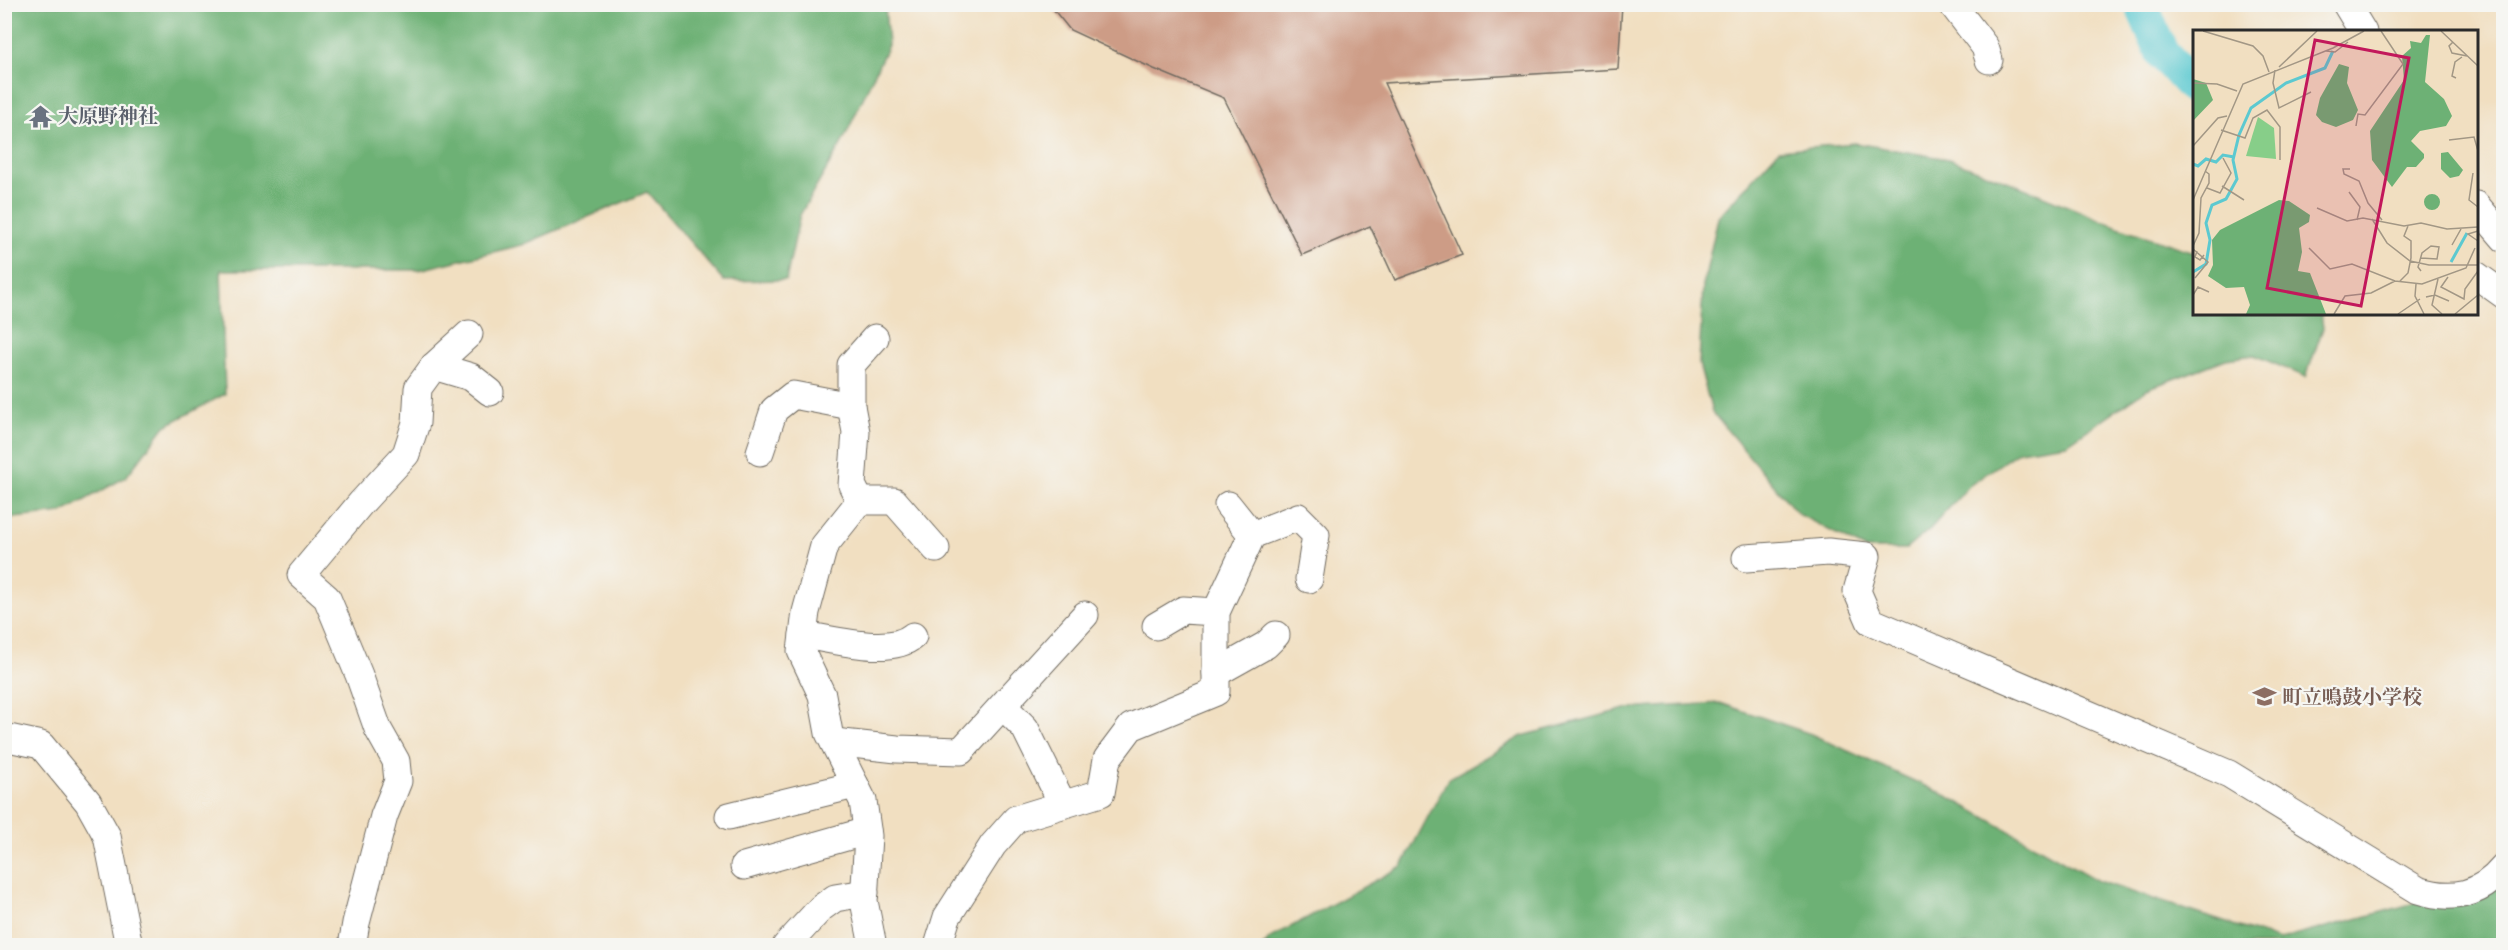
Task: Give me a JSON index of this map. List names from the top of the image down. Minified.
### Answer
{"places":{"temple":["大原野神社"],"school or university":["町立鳴鼓小学校"]}}
